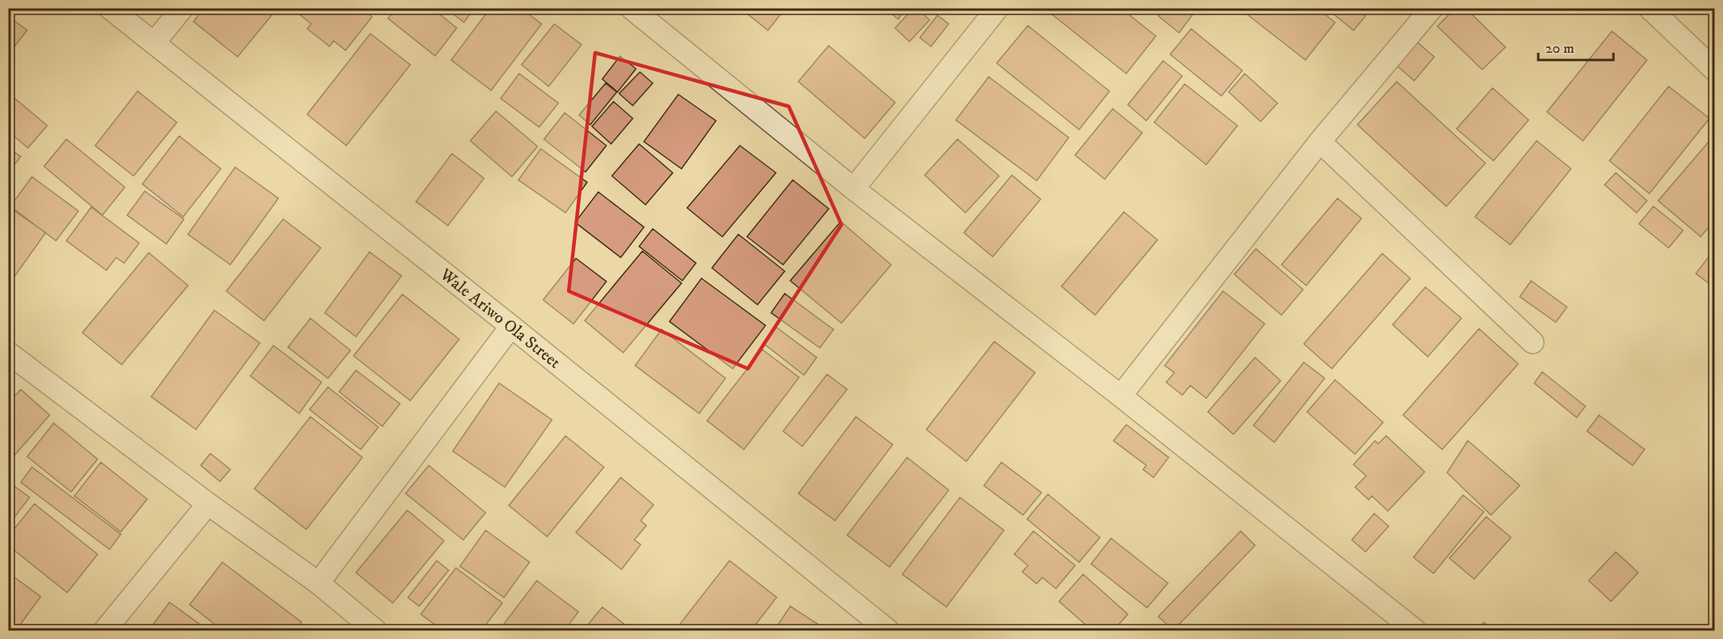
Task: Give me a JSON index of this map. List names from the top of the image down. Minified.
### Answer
{"streets":{"street":["Wale Ariwo Ola Street"]},"scale_bar":"20 m"}
